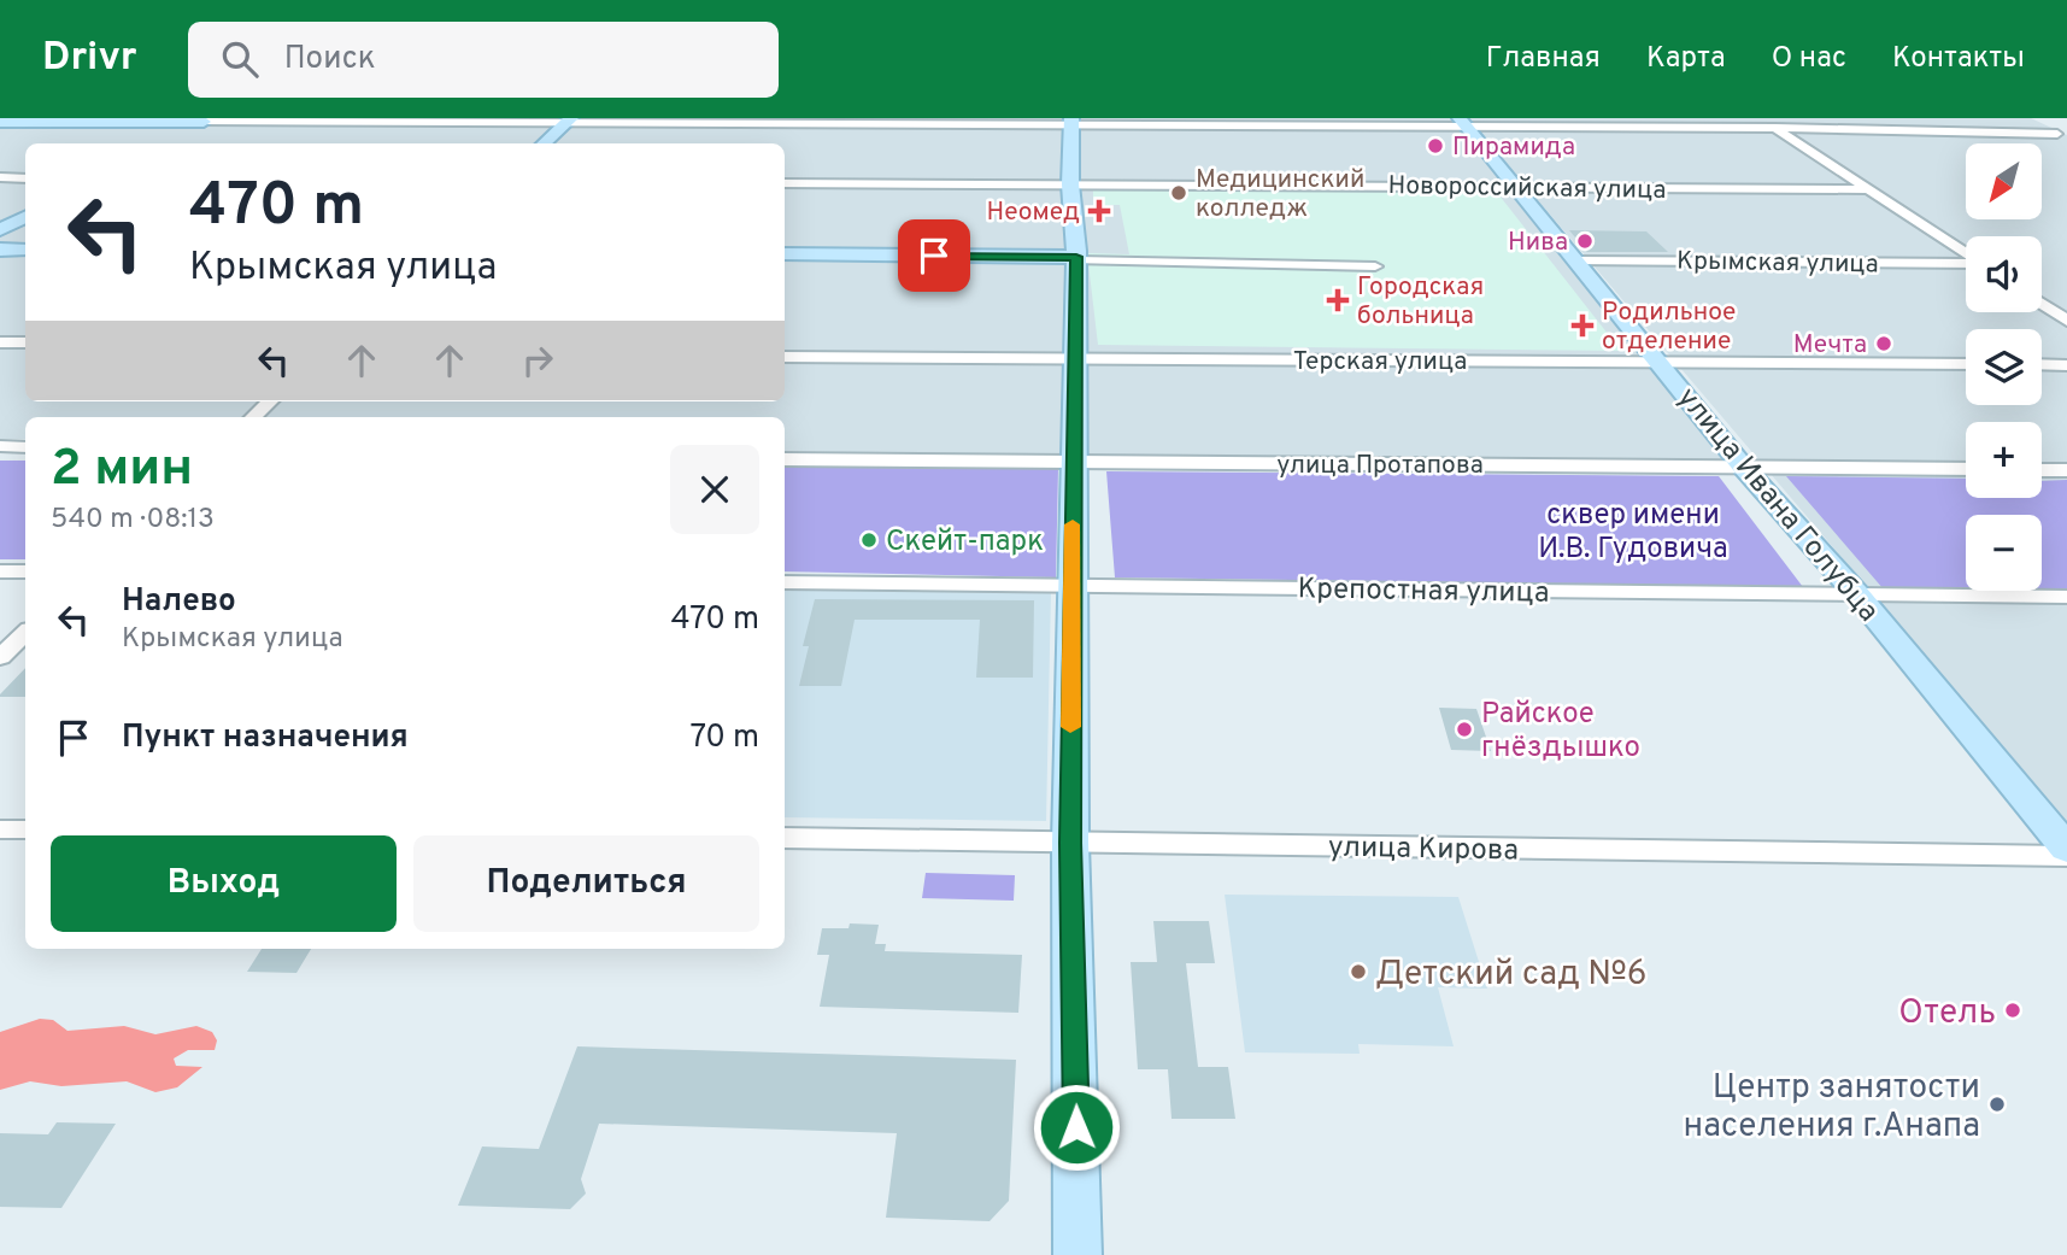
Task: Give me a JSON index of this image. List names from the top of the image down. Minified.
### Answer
{"streets":{"street":["Новороссийская улица","Крымская улица","Терская улица","улица Протапова","улица Ивана Голубца","Крепостная улица","улица Кирова"]},"crossings":[["Новороссийская улица","улица Ивана Голубца"],["Крымская улица","улица Ивана Голубца"],["Терская улица","улица Ивана Голубца"],["улица Протапова","улица Ивана Голубца"],["улица Ивана Голубца","Крепостная улица"],["улица Ивана Голубца","улица Кирова"]],"parks":["сквер имени И.В. Гудовича"],"places":{"other":["Пирамида","Медицинский колледж","Нива","Мечта","Скейт-парк","Райское гнёздышко","Детский сад №6","Отель","Центр занятости населения г.Анапа"],"health":["Неомед","Городская больница","Родильное отделение"]},"north":"bottom left","page":{"header":"Drivr","search":"Поиск","nav":["Главная","Карта","О нас","Контакты"],"map_buttons":["+","−"],"turn":["470 m","Крымская улица"],"heading":["2 мин","540 m · 08:13"],"list":[{"name":"Налево","note":"Крымская улица","value":"470 m"},{"name":"Пункт назначения","value":"70 m"}],"buttons":["Выход","Поделиться"]}}
